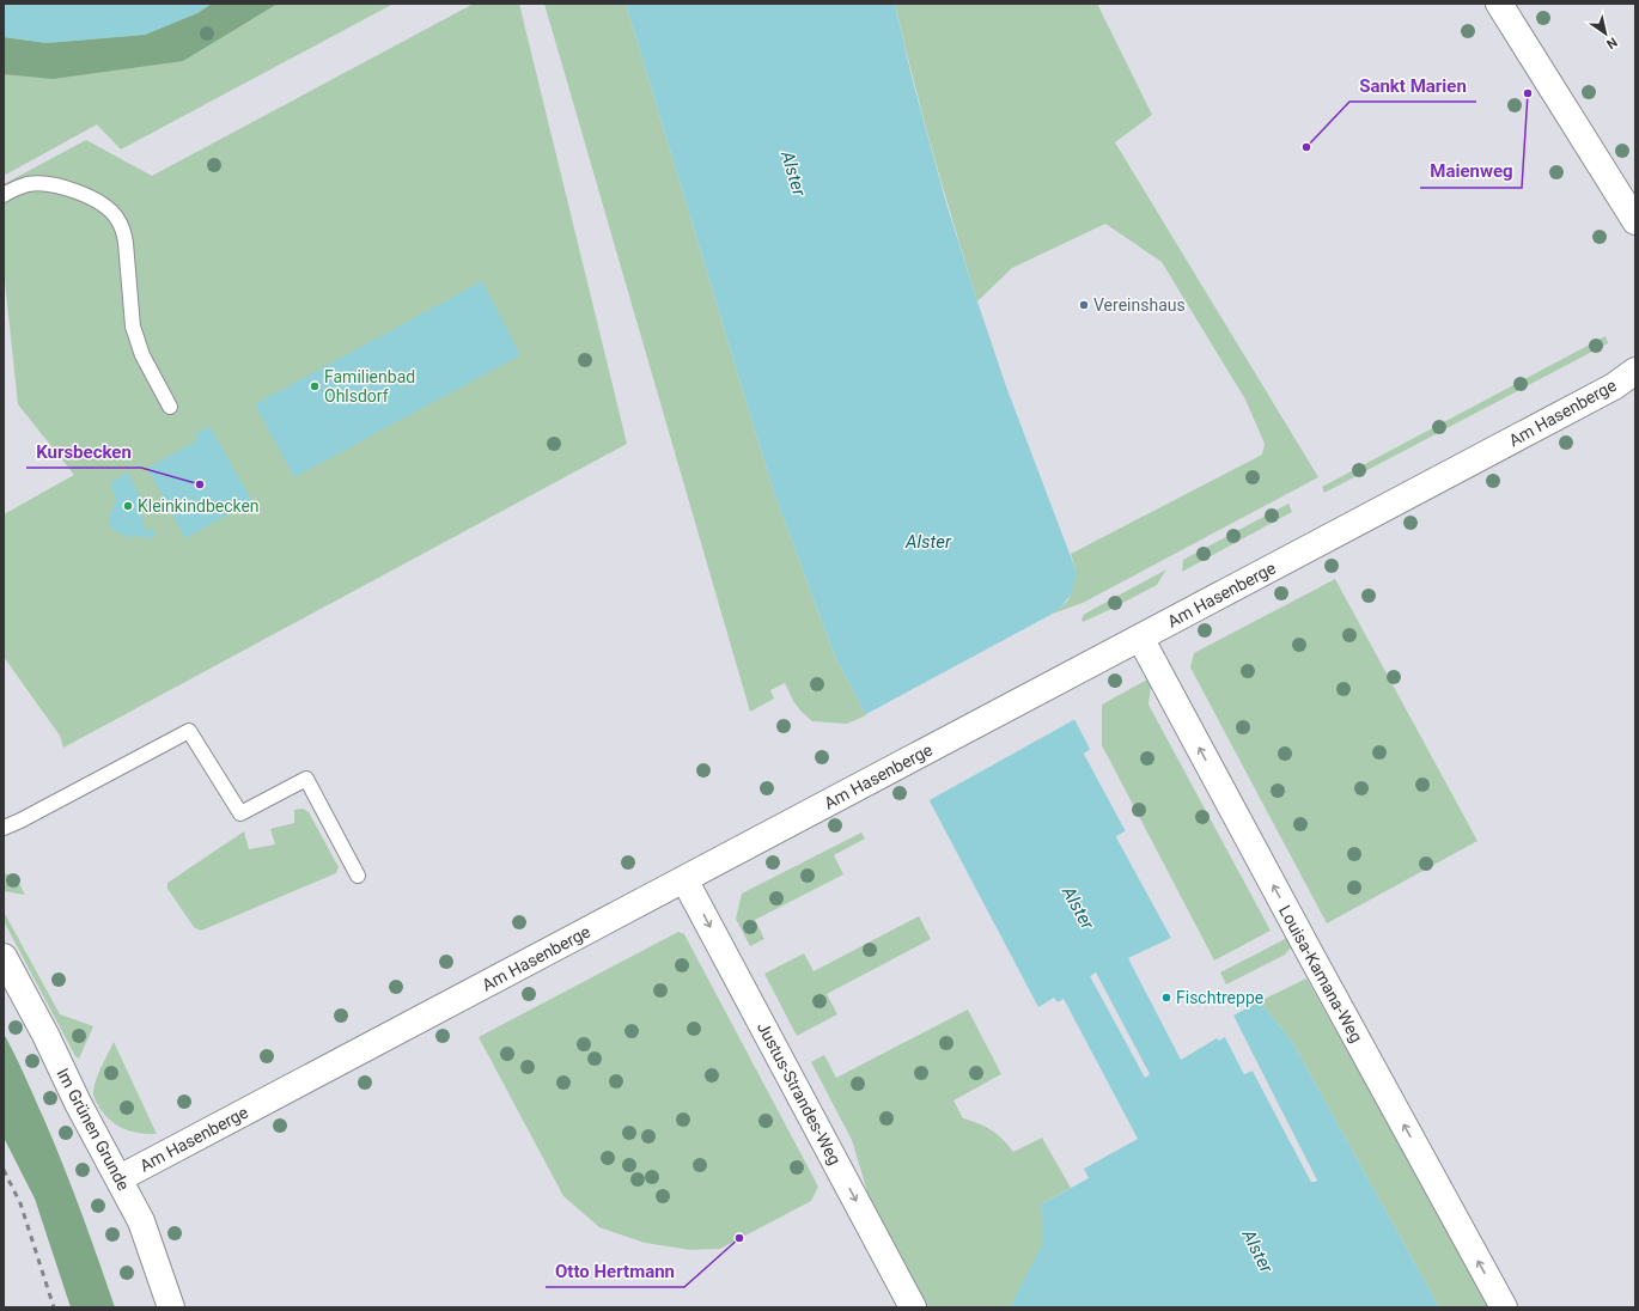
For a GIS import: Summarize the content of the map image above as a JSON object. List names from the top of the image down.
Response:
{
  "streets": {
    "street": [
      "Am Hasenberge",
      "Louisa-Kamana-Weg",
      "Justus-Strandes-Weg",
      "Im Grünen Grunde"
    ]
  },
  "crossings": [
    ["Am Hasenberge", "Louisa-Kamana-Weg"],
    ["Am Hasenberge", "Justus-Strandes-Weg"],
    ["Am Hasenberge", "Im Grünen Grunde"]
  ],
  "one_way": ["Louisa-Kamana-Weg", "Justus-Strandes-Weg"],
  "water": ["Alster"],
  "places": [
    "Maienweg",
    "Sankt Marien",
    "Vereinshaus",
    "Familienbad Ohlsdorf",
    "Kursbecken",
    "Kleinkindbecken",
    "Fischtreppe",
    "Otto Hertmann"
  ],
  "north": "bottom right"
}
